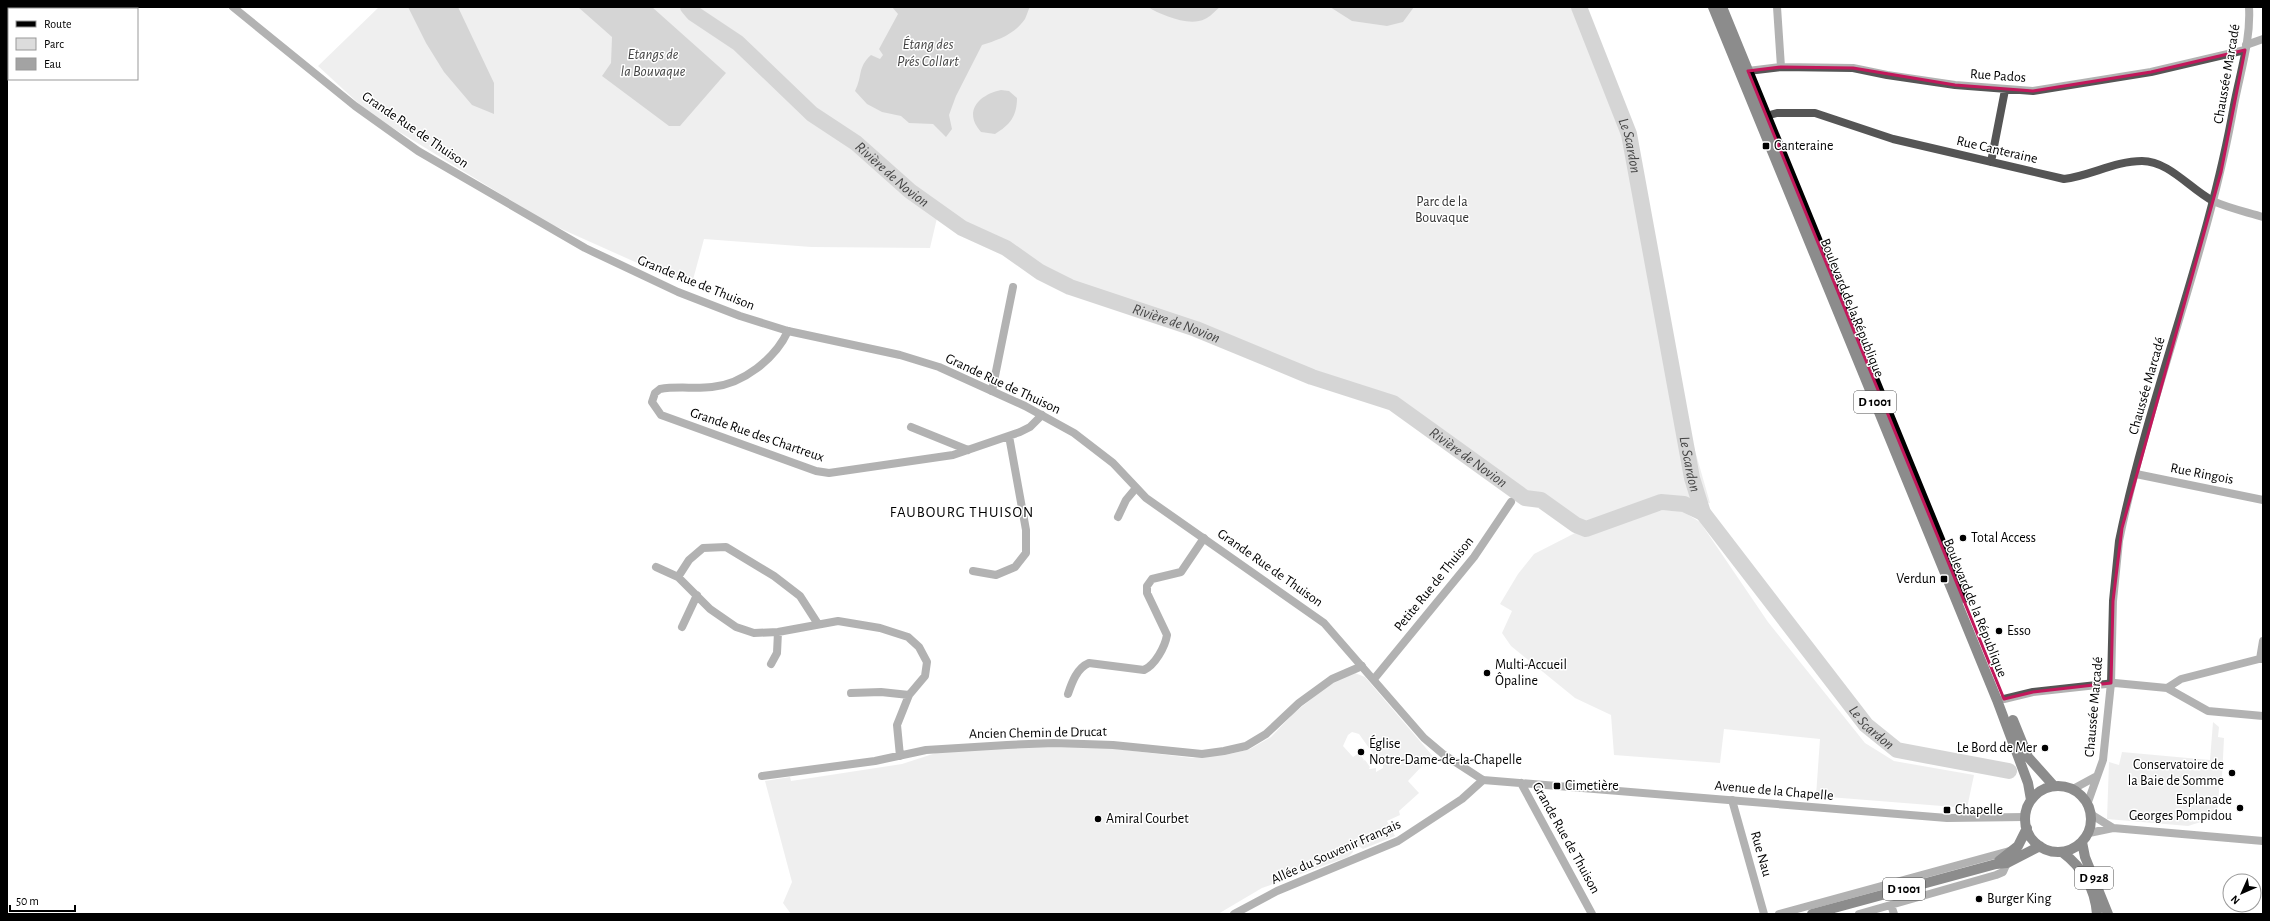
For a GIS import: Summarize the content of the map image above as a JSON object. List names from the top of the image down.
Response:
{
  "streets": {
    "main road": ["Boulevard de la République", "D 1001", "D 928"],
    "street": [
      "Chaussée Marcadé",
      "Rue Pados",
      "Grande Rue de Thuison",
      "Rue Canteraine",
      "Grande Rue des Chartreux",
      "Rue Ringois",
      "Petite Rue de Thuison",
      "Ancien Chemin de Drucat",
      "Avenue de la Chapelle",
      "Allée du Souvenir Français",
      "Rue Nau"
    ]
  },
  "crossings": [
    ["Chaussée Marcadé", "Rue Pados"],
    ["Chaussée Marcadé", "Rue Canteraine"],
    ["Chaussée Marcadé", "Boulevard de la République"],
    ["Chaussée Marcadé", "D 1001"],
    ["Chaussée Marcadé", "Rue Ringois"],
    ["Chaussée Marcadé", "Avenue de la Chapelle"],
    ["Chaussée Marcadé", "D 928"],
    ["Rue Pados", "Boulevard de la République"],
    ["Grande Rue de Thuison", "Grande Rue des Chartreux"],
    ["Grande Rue de Thuison", "Petite Rue de Thuison"],
    ["Grande Rue de Thuison", "Ancien Chemin de Drucat"],
    ["Grande Rue de Thuison", "Avenue de la Chapelle"],
    ["Grande Rue de Thuison", "Allée du Souvenir Français"],
    ["Rue Canteraine", "Boulevard de la République"],
    ["Boulevard de la République", "D 1001"],
    ["Boulevard de la République", "Avenue de la Chapelle"],
    ["Boulevard de la République", "D 928"],
    ["D 1001", "Avenue de la Chapelle"],
    ["D 1001", "D 928"],
    ["Avenue de la Chapelle", "Rue Nau"],
    ["Avenue de la Chapelle", "D 928"]
  ],
  "districts": ["FAUBOURG THUISON"],
  "water": [
    "Étang des Prés Collart",
    "Etangs de la Bouvaque",
    "Le Scardon",
    "Rivière de Novion"
  ],
  "parks": ["Parc de la Bouvaque"],
  "places": {
    "transit": [
      "Canteraine",
      "Verdun",
      "Cimetière",
      "Chapelle"
    ],
    "other": [
      "Total Access",
      "Esso",
      "Multi-Accueil Ôpaline",
      "Le Bord de Mer",
      "Église Notre-Dame-de-la-Chapelle",
      "Conservatoire de la Baie de Somme",
      "Esplanade Georges Pompidou",
      "Amiral Courbet",
      "Burger King"
    ]
  },
  "legend": ["Route", "Parc", "Eau"],
  "scale_bar": "50 m",
  "north": "bottom left"
}
